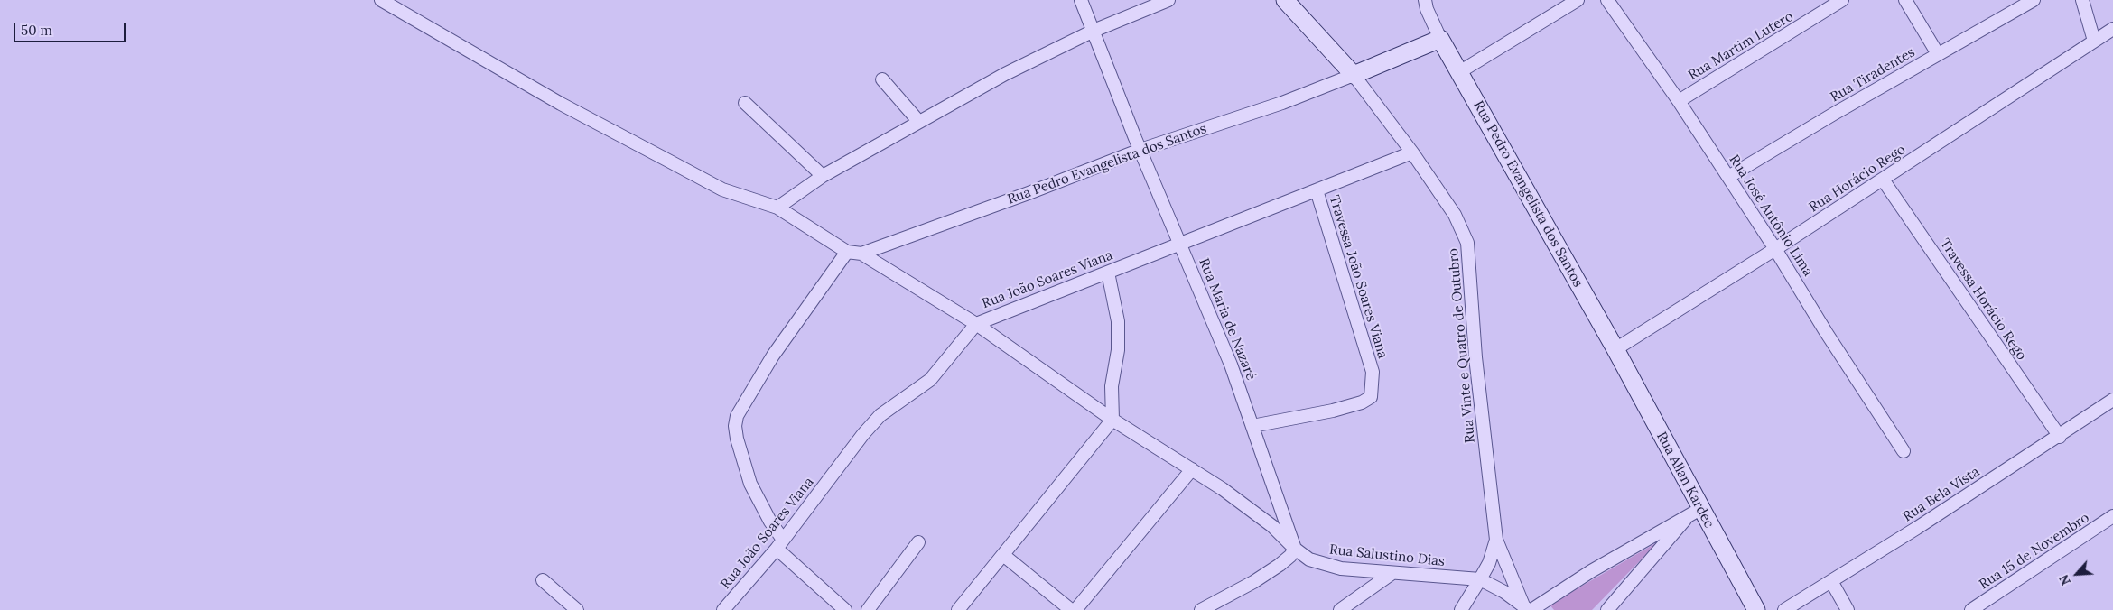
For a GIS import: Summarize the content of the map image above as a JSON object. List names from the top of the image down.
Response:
{
  "streets": {
    "main road": ["Rua Pedro Evangelista dos Santos", "Rua Allan Kardec"],
    "street": [
      "Rua Martim Lutero",
      "Rua Tiradentes",
      "Rua Horácio Rego",
      "Rua José Antônio Lima",
      "Travessa João Soares Viana",
      "Rua João Soares Viana",
      "Travessa Horácio Rego",
      "Rua Maria de Nazaré",
      "Rua Vinte e Quatro de Outubro",
      "Rua Bela Vista",
      "Rua 15 de Novembro",
      "Rua Salustino Dias"
    ]
  },
  "crossings": [
    ["Rua Martim Lutero", "Rua José Antônio Lima"],
    ["Rua Tiradentes", "Rua José Antônio Lima"],
    ["Rua Pedro Evangelista dos Santos", "Rua Horácio Rego"],
    ["Rua Pedro Evangelista dos Santos", "Rua Maria de Nazaré"],
    ["Rua Pedro Evangelista dos Santos", "Rua Vinte e Quatro de Outubro"],
    ["Rua Pedro Evangelista dos Santos", "Rua Allan Kardec"],
    ["Rua Pedro Evangelista dos Santos", "Rua Salustino Dias"],
    ["Rua Horácio Rego", "Rua José Antônio Lima"],
    ["Rua Horácio Rego", "Travessa Horácio Rego"],
    ["Rua Horácio Rego", "Rua Allan Kardec"],
    ["Travessa João Soares Viana", "Rua João Soares Viana"],
    ["Travessa João Soares Viana", "Rua Maria de Nazaré"],
    ["Rua João Soares Viana", "Rua Maria de Nazaré"],
    ["Rua João Soares Viana", "Rua Vinte e Quatro de Outubro"],
    ["Rua João Soares Viana", "Rua Salustino Dias"],
    ["Travessa Horácio Rego", "Rua Bela Vista"],
    ["Rua Maria de Nazaré", "Rua Salustino Dias"],
    ["Rua Vinte e Quatro de Outubro", "Rua Salustino Dias"]
  ],
  "scale_bar": "50 m",
  "north": "bottom left"
}
